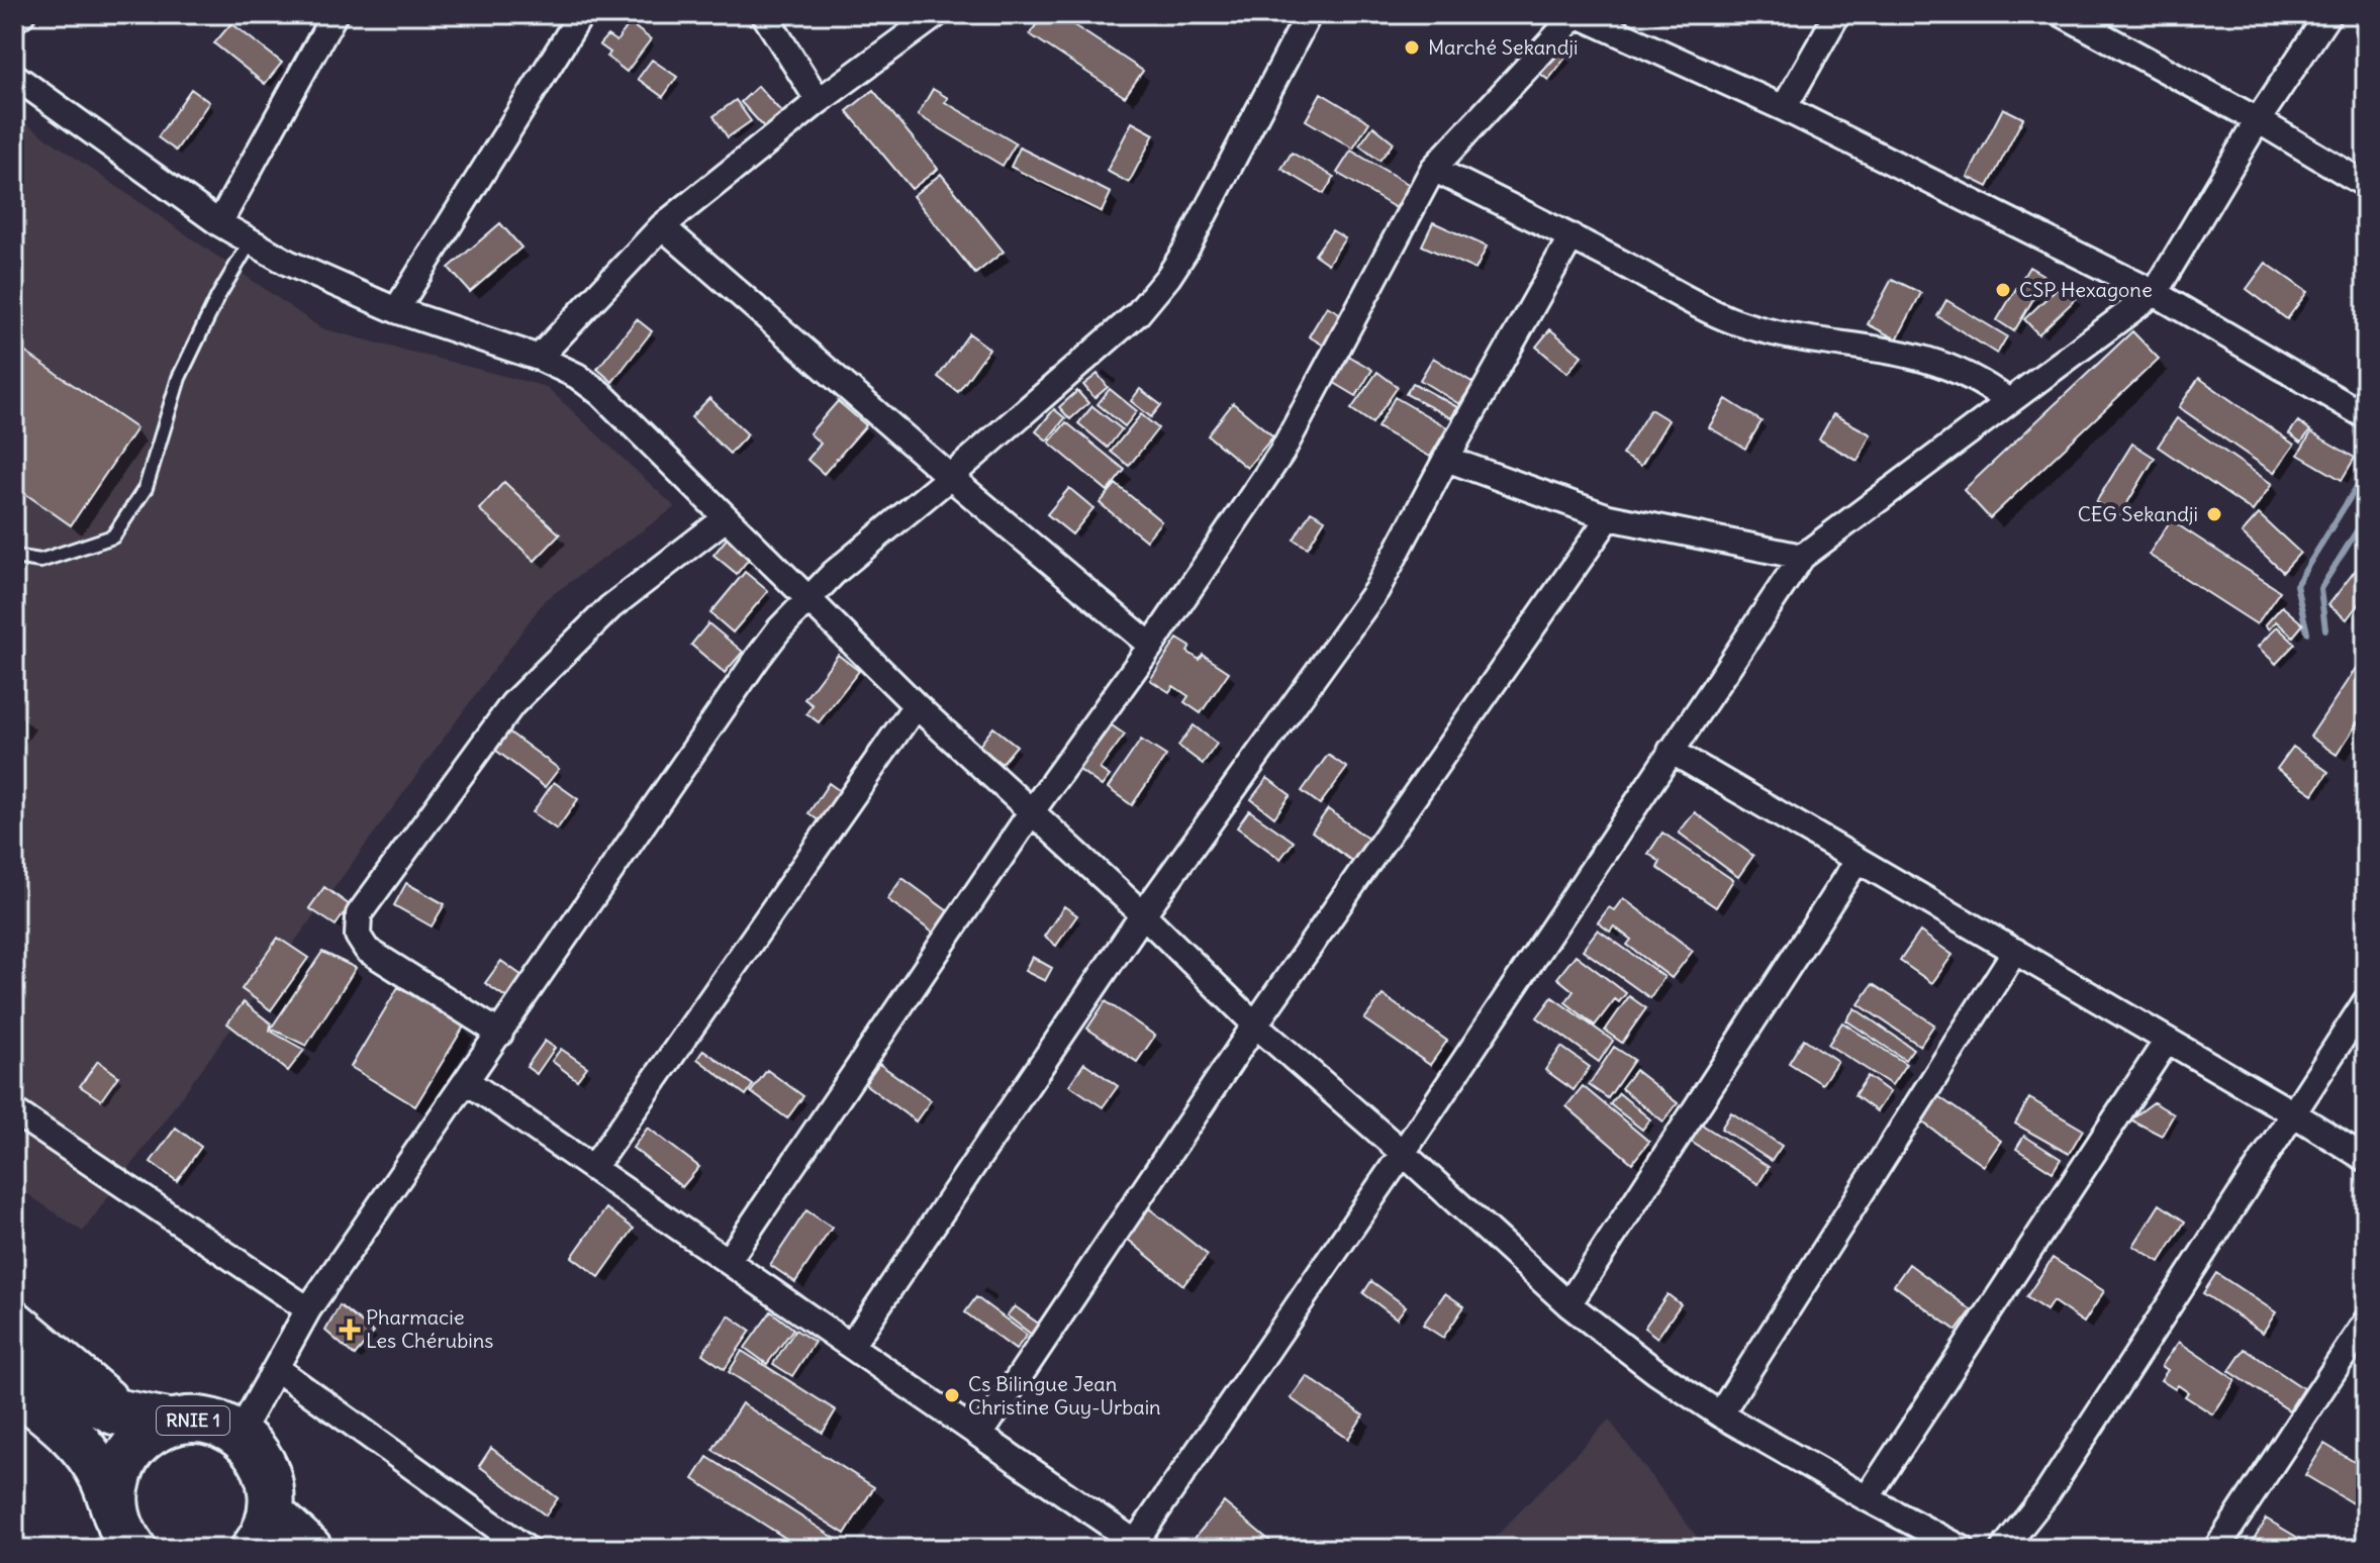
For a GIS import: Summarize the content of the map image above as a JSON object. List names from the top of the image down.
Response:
{
  "streets": {
    "highway": ["RNIE 1"]
  },
  "places": {
    "other": [
      "Marché Sekandji",
      "CSP Hexagone",
      "CEG Sekandji",
      "Cs Bilingue Jean Christine Guy-Urbain"
    ],
    "health": ["Pharmacie Les Chérubins"]
  }
}
